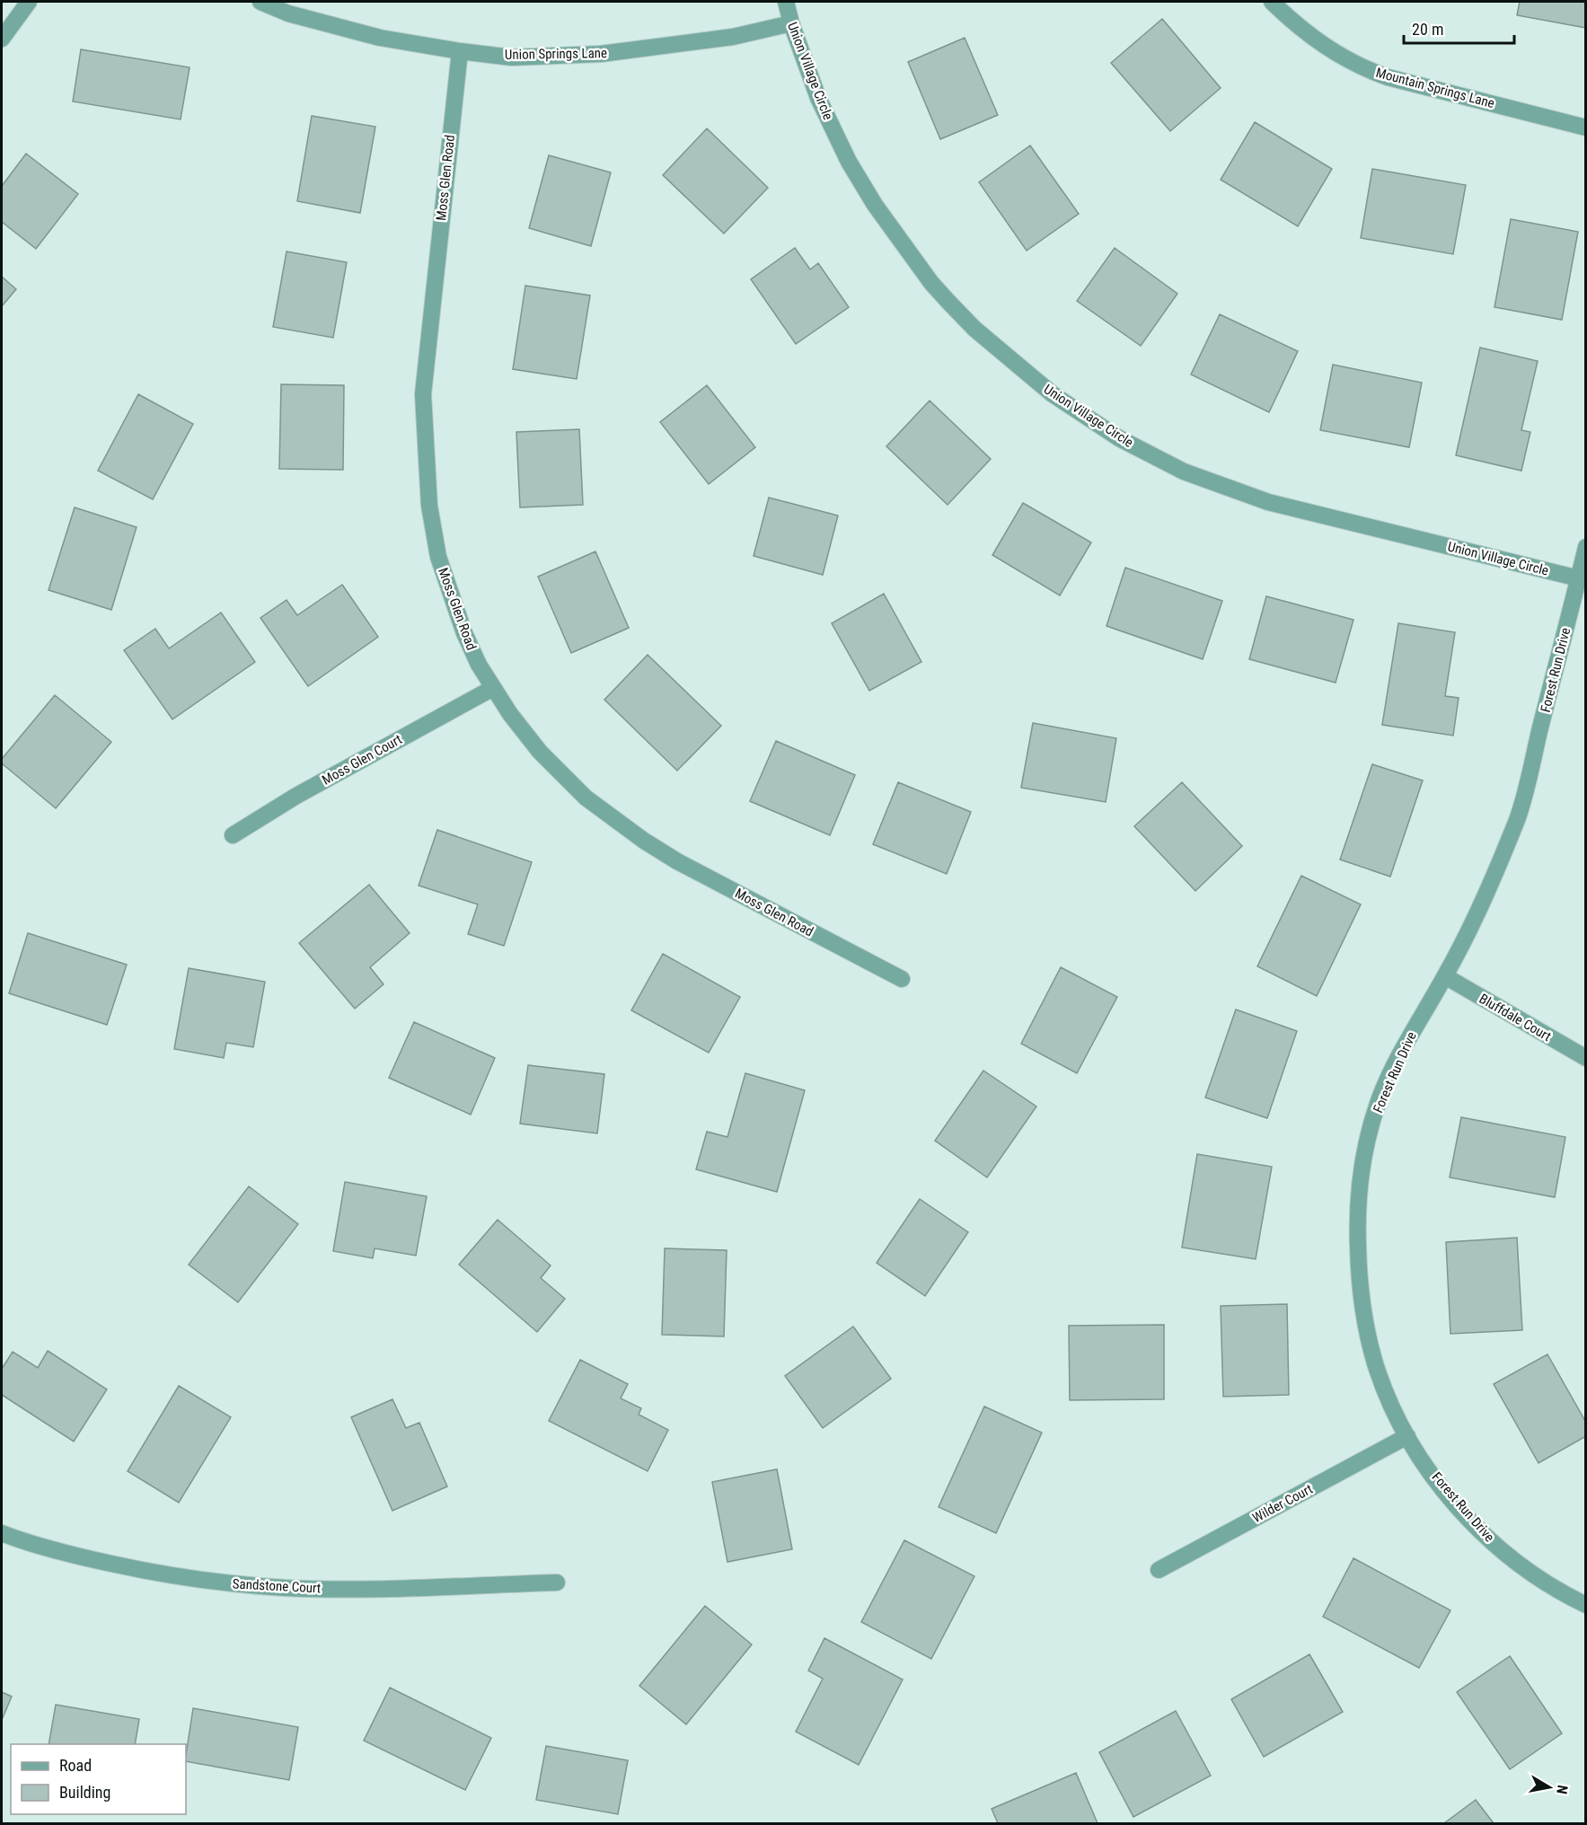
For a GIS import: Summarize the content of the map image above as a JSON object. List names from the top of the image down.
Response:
{
  "streets": {
    "street": [
      "Union Springs Lane",
      "Union Village Circle",
      "Mountain Springs Lane",
      "Moss Glen Road",
      "Forest Run Drive",
      "Moss Glen Court",
      "Bluffdale Court",
      "Wilder Court",
      "Sandstone Court"
    ]
  },
  "crossings": [
    ["Union Springs Lane", "Union Village Circle"],
    ["Union Springs Lane", "Moss Glen Road"],
    ["Union Village Circle", "Forest Run Drive"],
    ["Moss Glen Road", "Moss Glen Court"],
    ["Forest Run Drive", "Bluffdale Court"],
    ["Forest Run Drive", "Wilder Court"]
  ],
  "legend": ["Road", "Building"],
  "scale_bar": "20 m",
  "north": "right"
}
